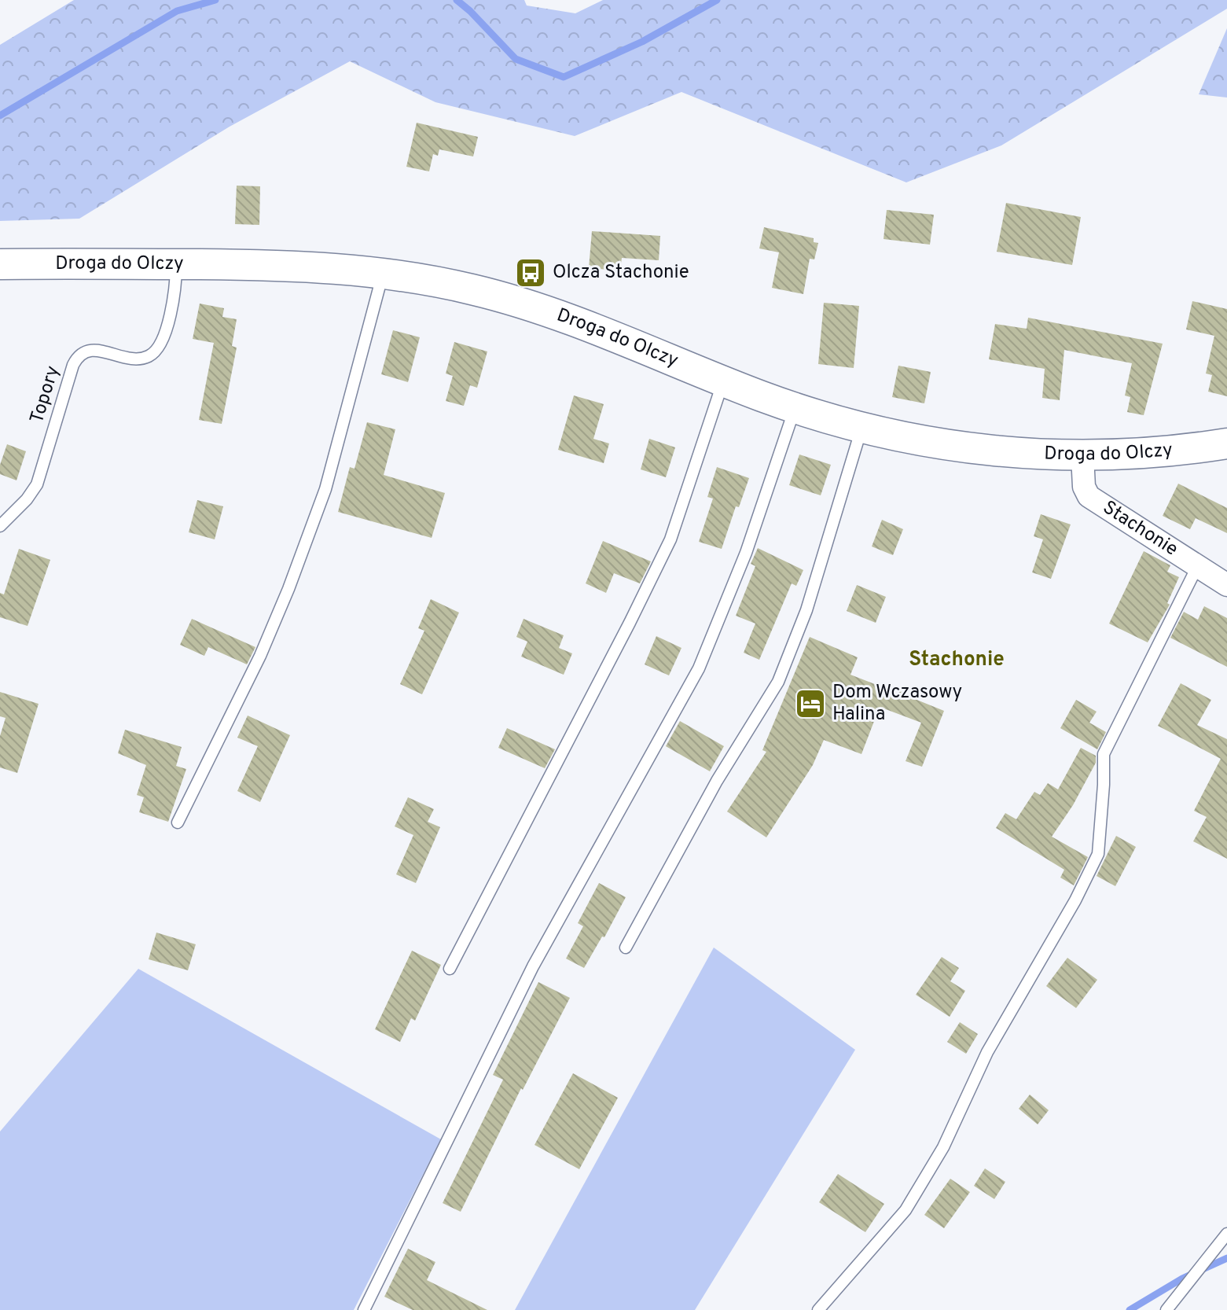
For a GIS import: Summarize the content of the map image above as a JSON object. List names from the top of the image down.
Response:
{
  "streets": {
    "street": ["Droga do Olczy", "Stachonie"],
    "lane": ["Topory"]
  },
  "crossings": [
    ["Droga do Olczy", "Topory"],
    ["Droga do Olczy", "Stachonie"]
  ],
  "districts": ["Stachonie"],
  "places": {
    "bus stop": ["Olcza Stachonie"],
    "hotel": ["Dom Wczasowy Halina"]
  }
}
